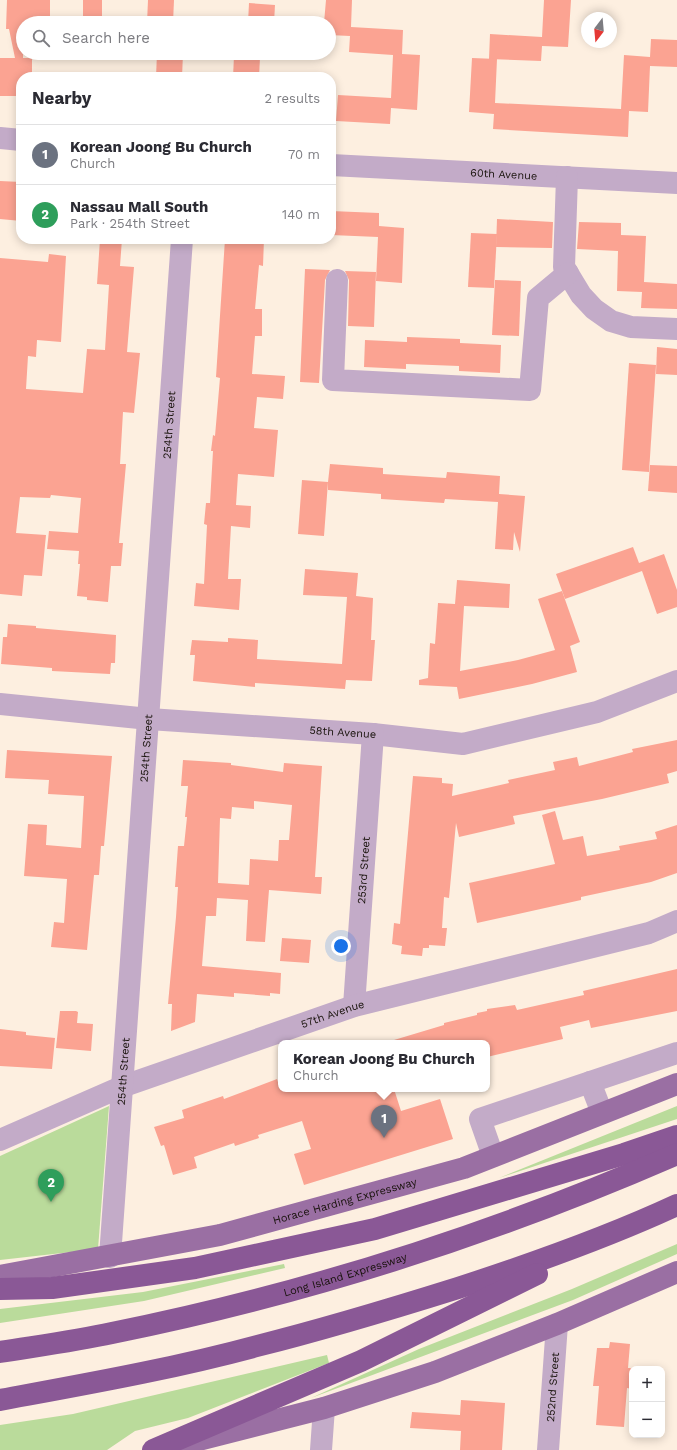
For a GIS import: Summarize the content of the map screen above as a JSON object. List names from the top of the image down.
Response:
{
  "streets": {
    "highway": ["Long Island Expressway"],
    "main road": ["Horace Harding Expressway"],
    "street": [
      "60th Avenue",
      "254th Street",
      "58th Avenue",
      "253rd Street",
      "57th Avenue",
      "252nd Street"
    ]
  },
  "crossings": [
    ["254th Street", "58th Avenue"],
    ["254th Street", "57th Avenue"],
    ["254th Street", "Horace Harding Expressway"],
    ["58th Avenue", "253rd Street"],
    ["253rd Street", "57th Avenue"]
  ],
  "north": "bottom",
  "page": {
    "search": "Search here",
    "heading": ["Nearby", "2 results"],
    "list": [
      {
        "mark": "1",
        "name": "Korean Joong Bu Church",
        "note": "Church",
        "value": "70 m"
      },
      {
        "mark": "2",
        "name": "Nassau Mall South",
        "note": "Park · 254th Street",
        "value": "140 m"
      }
    ],
    "popup": ["Korean Joong Bu Church", "Church"],
    "pins": ["1", "2"],
    "map_buttons": ["+", "−"]
  }
}
